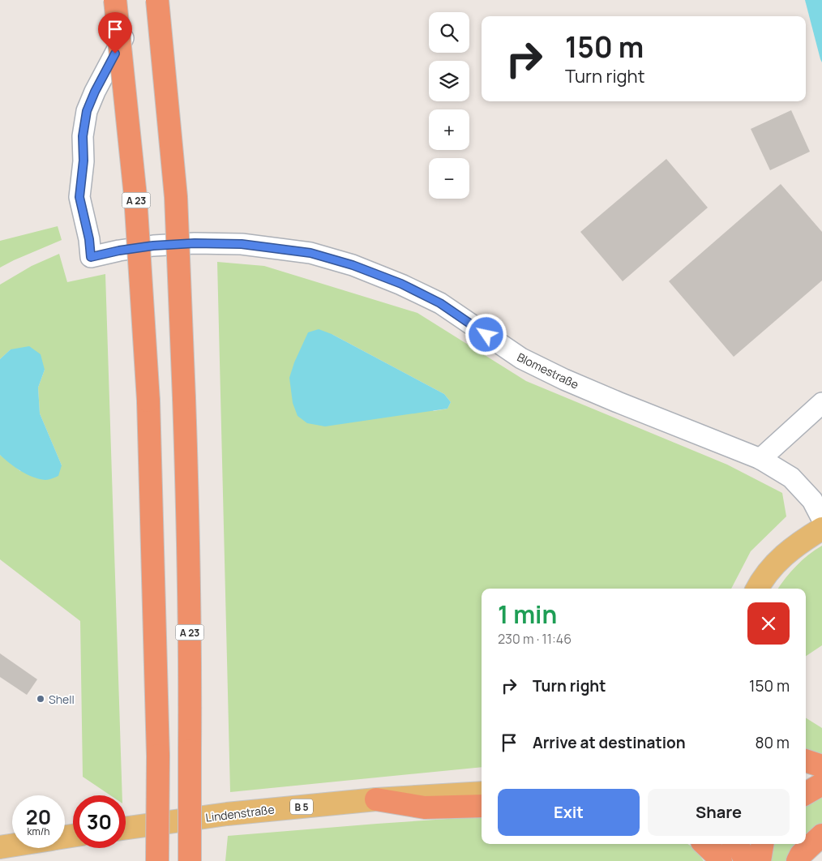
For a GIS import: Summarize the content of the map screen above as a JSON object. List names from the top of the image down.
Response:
{
  "streets": {
    "highway": ["A 23"],
    "main road": ["B 5", "Lindenstraße"],
    "street": ["Blomestraße"]
  },
  "places": ["Shell"],
  "page": {
    "map_buttons": ["+", "−"],
    "turn": ["150 m", "Turn right"],
    "heading": ["1 min", "230 m · 11:46"],
    "list": [
      {
        "name": "Turn right",
        "value": "150 m"
      },
      {
        "name": "Arrive at destination",
        "value": "80 m"
      }
    ],
    "buttons": ["Exit", "Share"],
    "speed": "20 km/h",
    "limit": "30"
  }
}
